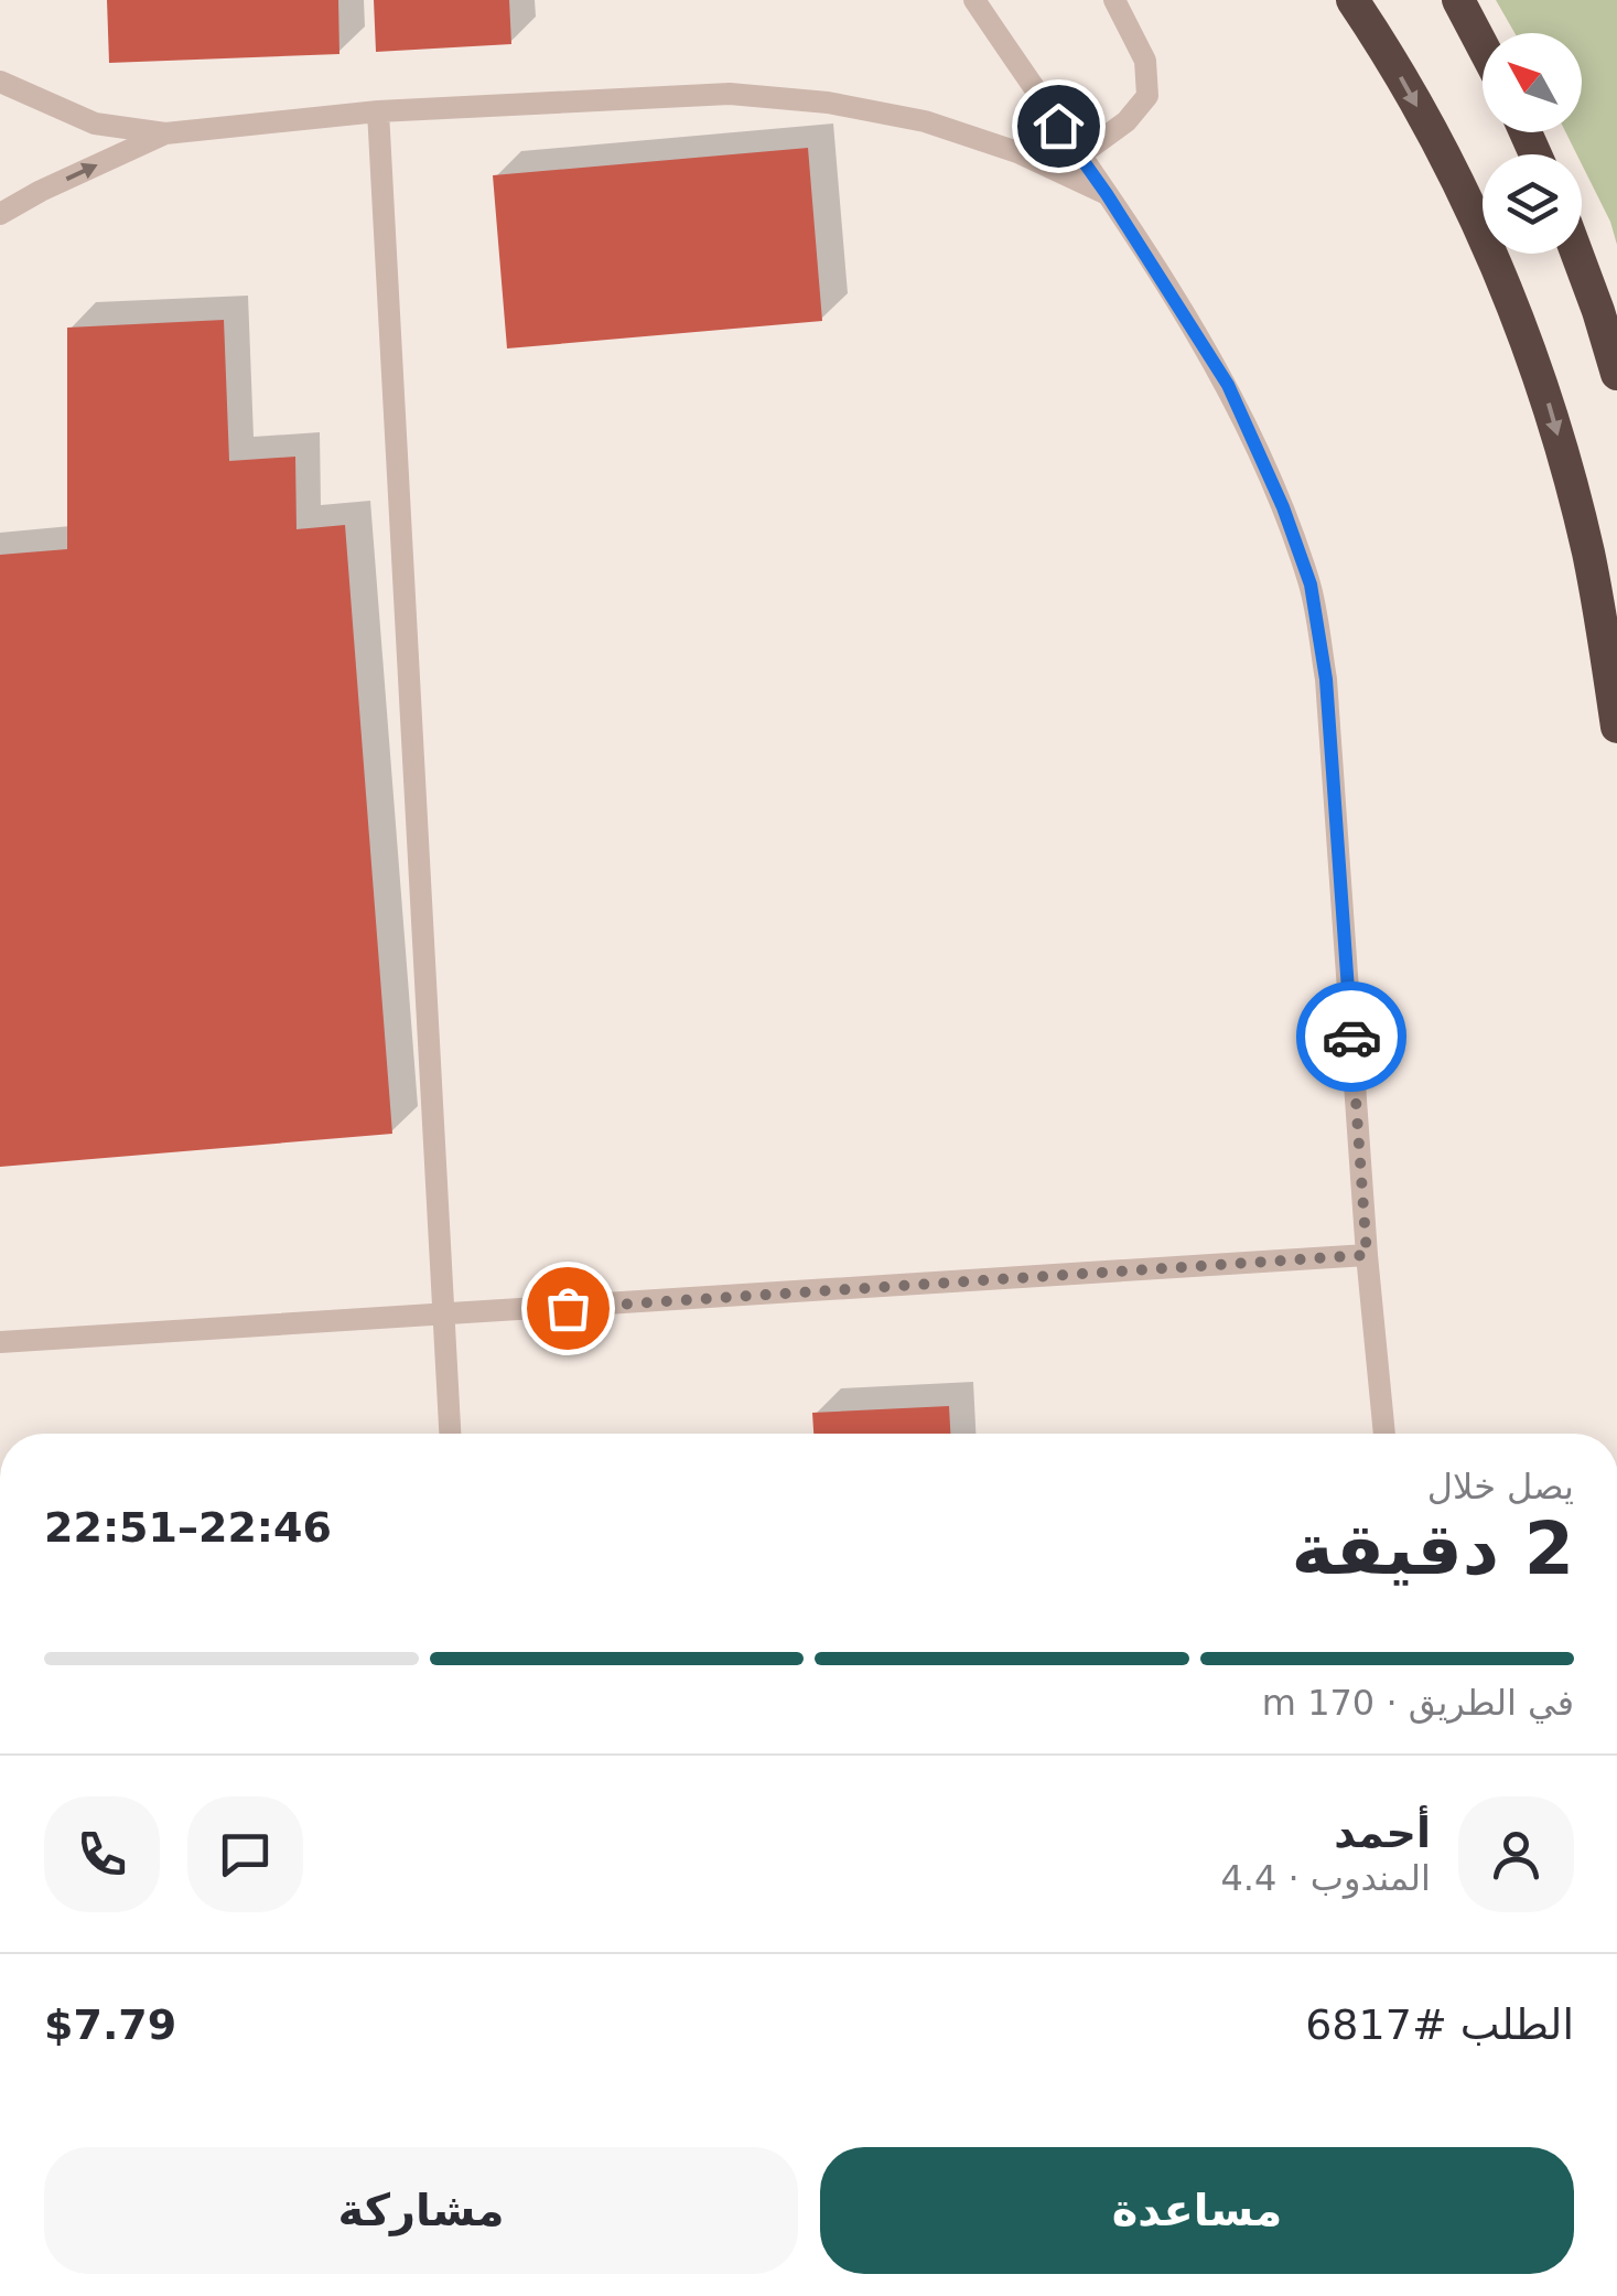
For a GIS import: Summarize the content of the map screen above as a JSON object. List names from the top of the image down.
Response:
{
  "north": "top left",
  "page": {
    "heading": ["2 دقيقة", "يصل خلال", "22:46–22:51"],
    "panel": [
      "أحمد",
      "المندوب · 4.4",
      "الطلب #6817",
      "$7.79"
    ],
    "bar": "في الطريق · 170 m",
    "buttons": ["مساعدة", "مشاركة"]
  }
}
